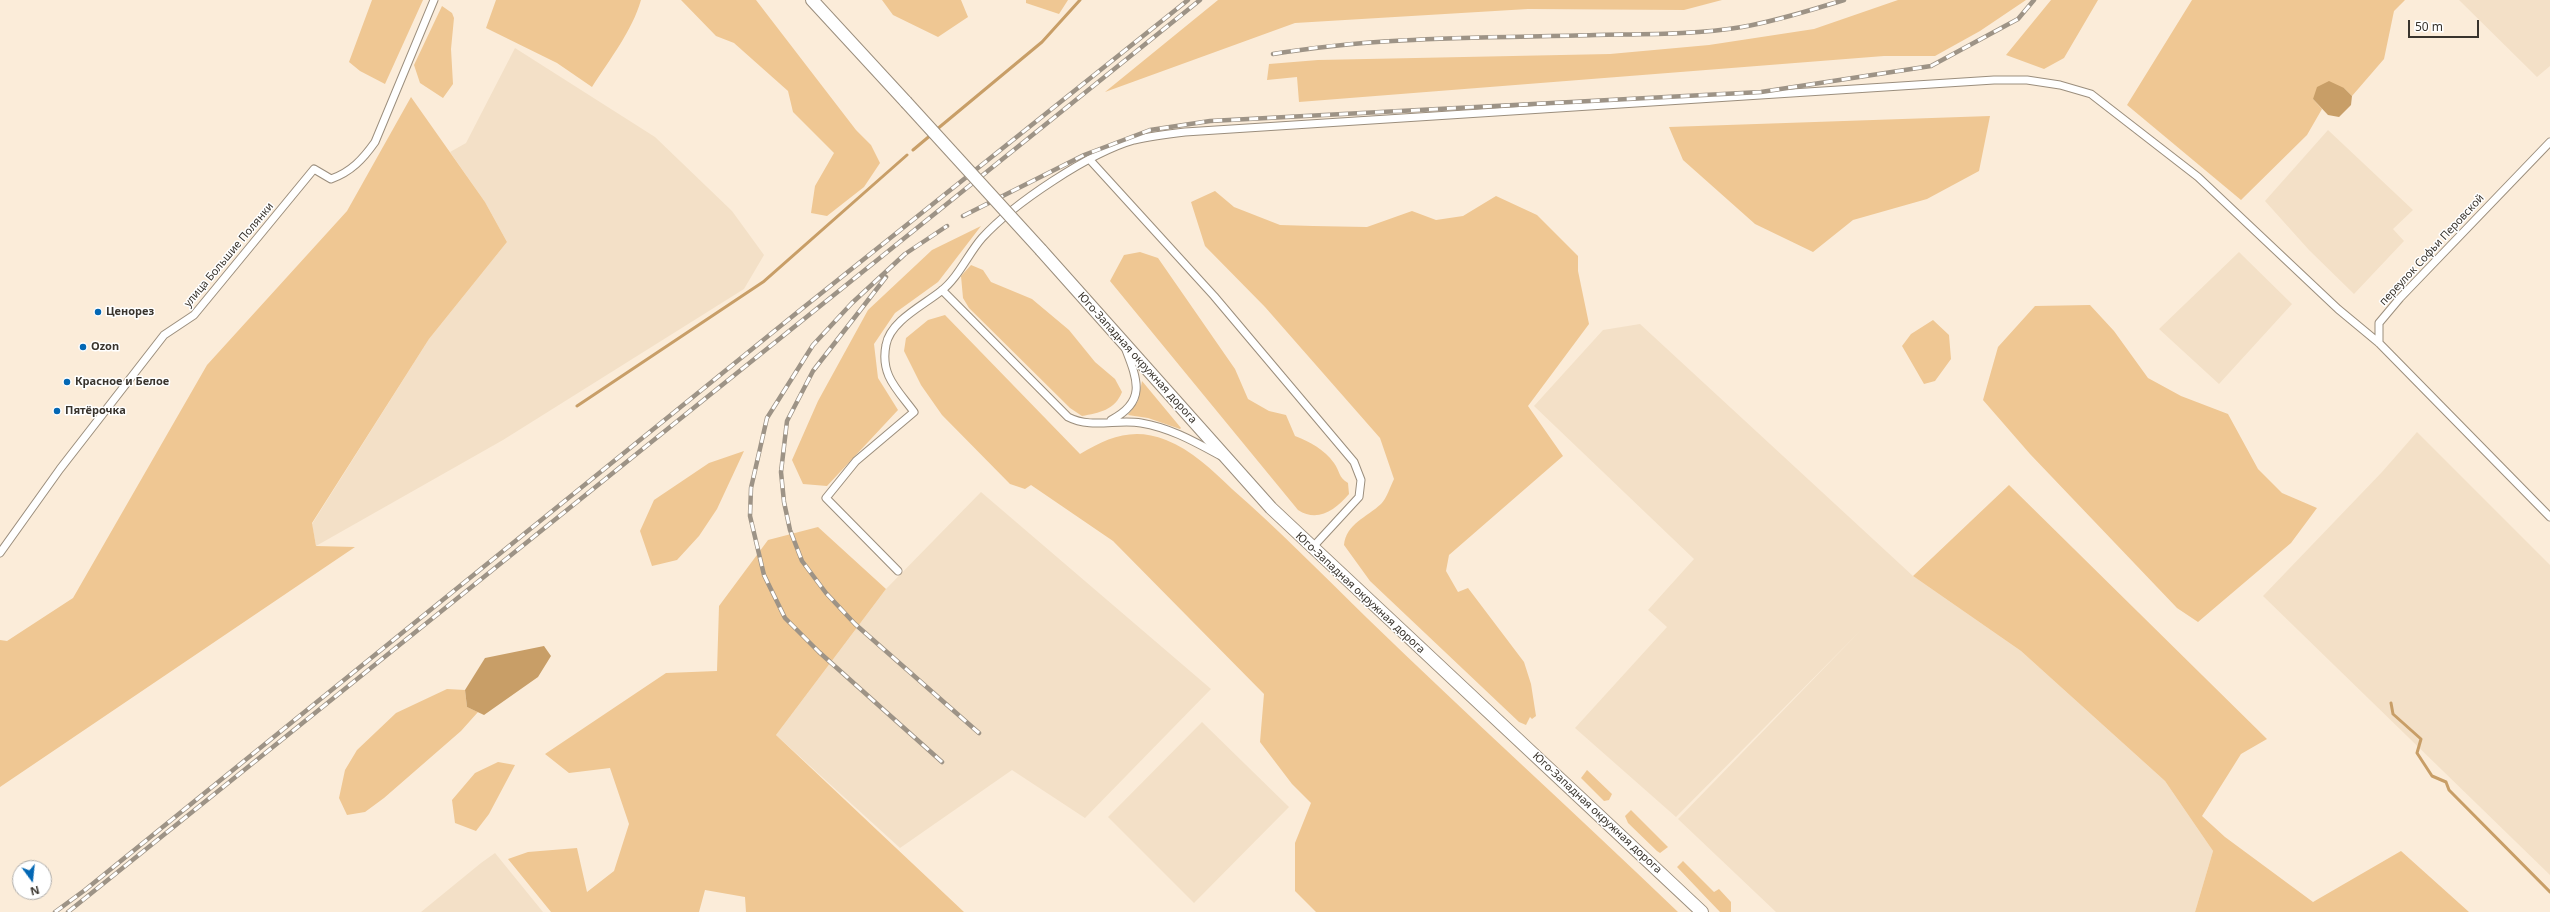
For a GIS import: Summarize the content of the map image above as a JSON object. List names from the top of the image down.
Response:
{
  "streets": {
    "highway": ["Юго-Западная окружная дорога"],
    "street": ["переулок Софьи Перовской", "улица Большие Полянки"]
  },
  "places": [
    "Ценорез",
    "Ozon",
    "Красное и Белое",
    "Пятёрочка"
  ],
  "scale_bar": "50 m",
  "north": "bottom"
}
